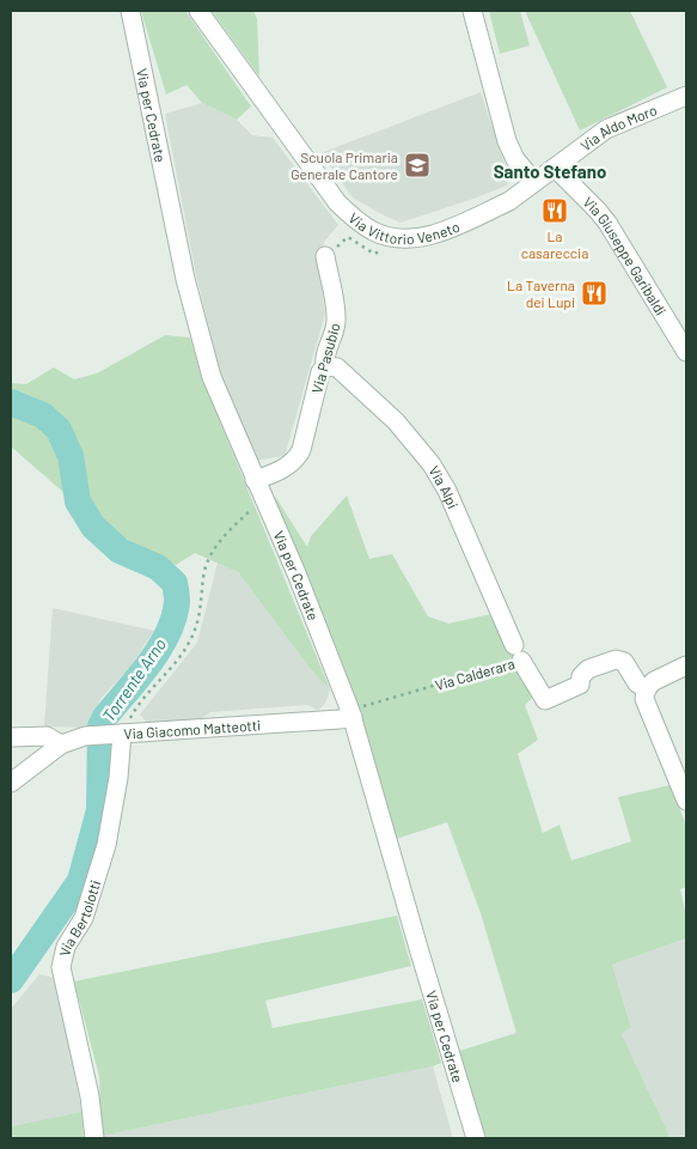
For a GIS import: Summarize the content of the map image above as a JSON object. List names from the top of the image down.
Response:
{
  "streets": {
    "street": [
      "Via per Cedrate",
      "Via Aldo Moro",
      "Via Vittorio Veneto",
      "Via Giuseppe Garibaldi",
      "Via Pasubio",
      "Via Alpi",
      "Via Calderara",
      "Via Giacomo Matteotti",
      "Via Bertolotti"
    ]
  },
  "crossings": [
    ["Via per Cedrate", "Via Pasubio"],
    ["Via per Cedrate", "Via Calderara"],
    ["Via per Cedrate", "Via Giacomo Matteotti"],
    ["Via Aldo Moro", "Via Vittorio Veneto"],
    ["Via Aldo Moro", "Via Giuseppe Garibaldi"],
    ["Via Vittorio Veneto", "Via Giuseppe Garibaldi"],
    ["Via Pasubio", "Via Alpi"],
    ["Via Alpi", "Via Calderara"],
    ["Via Calderara", "Via Giacomo Matteotti"],
    ["Via Giacomo Matteotti", "Via Bertolotti"]
  ],
  "districts": ["Santo Stefano"],
  "water": ["Torrente Arno"],
  "places": {
    "school or university": ["Scuola Primaria Generale Cantore"],
    "restaurant": ["La casareccia", "La Taverna dei Lupi"]
  }
}
